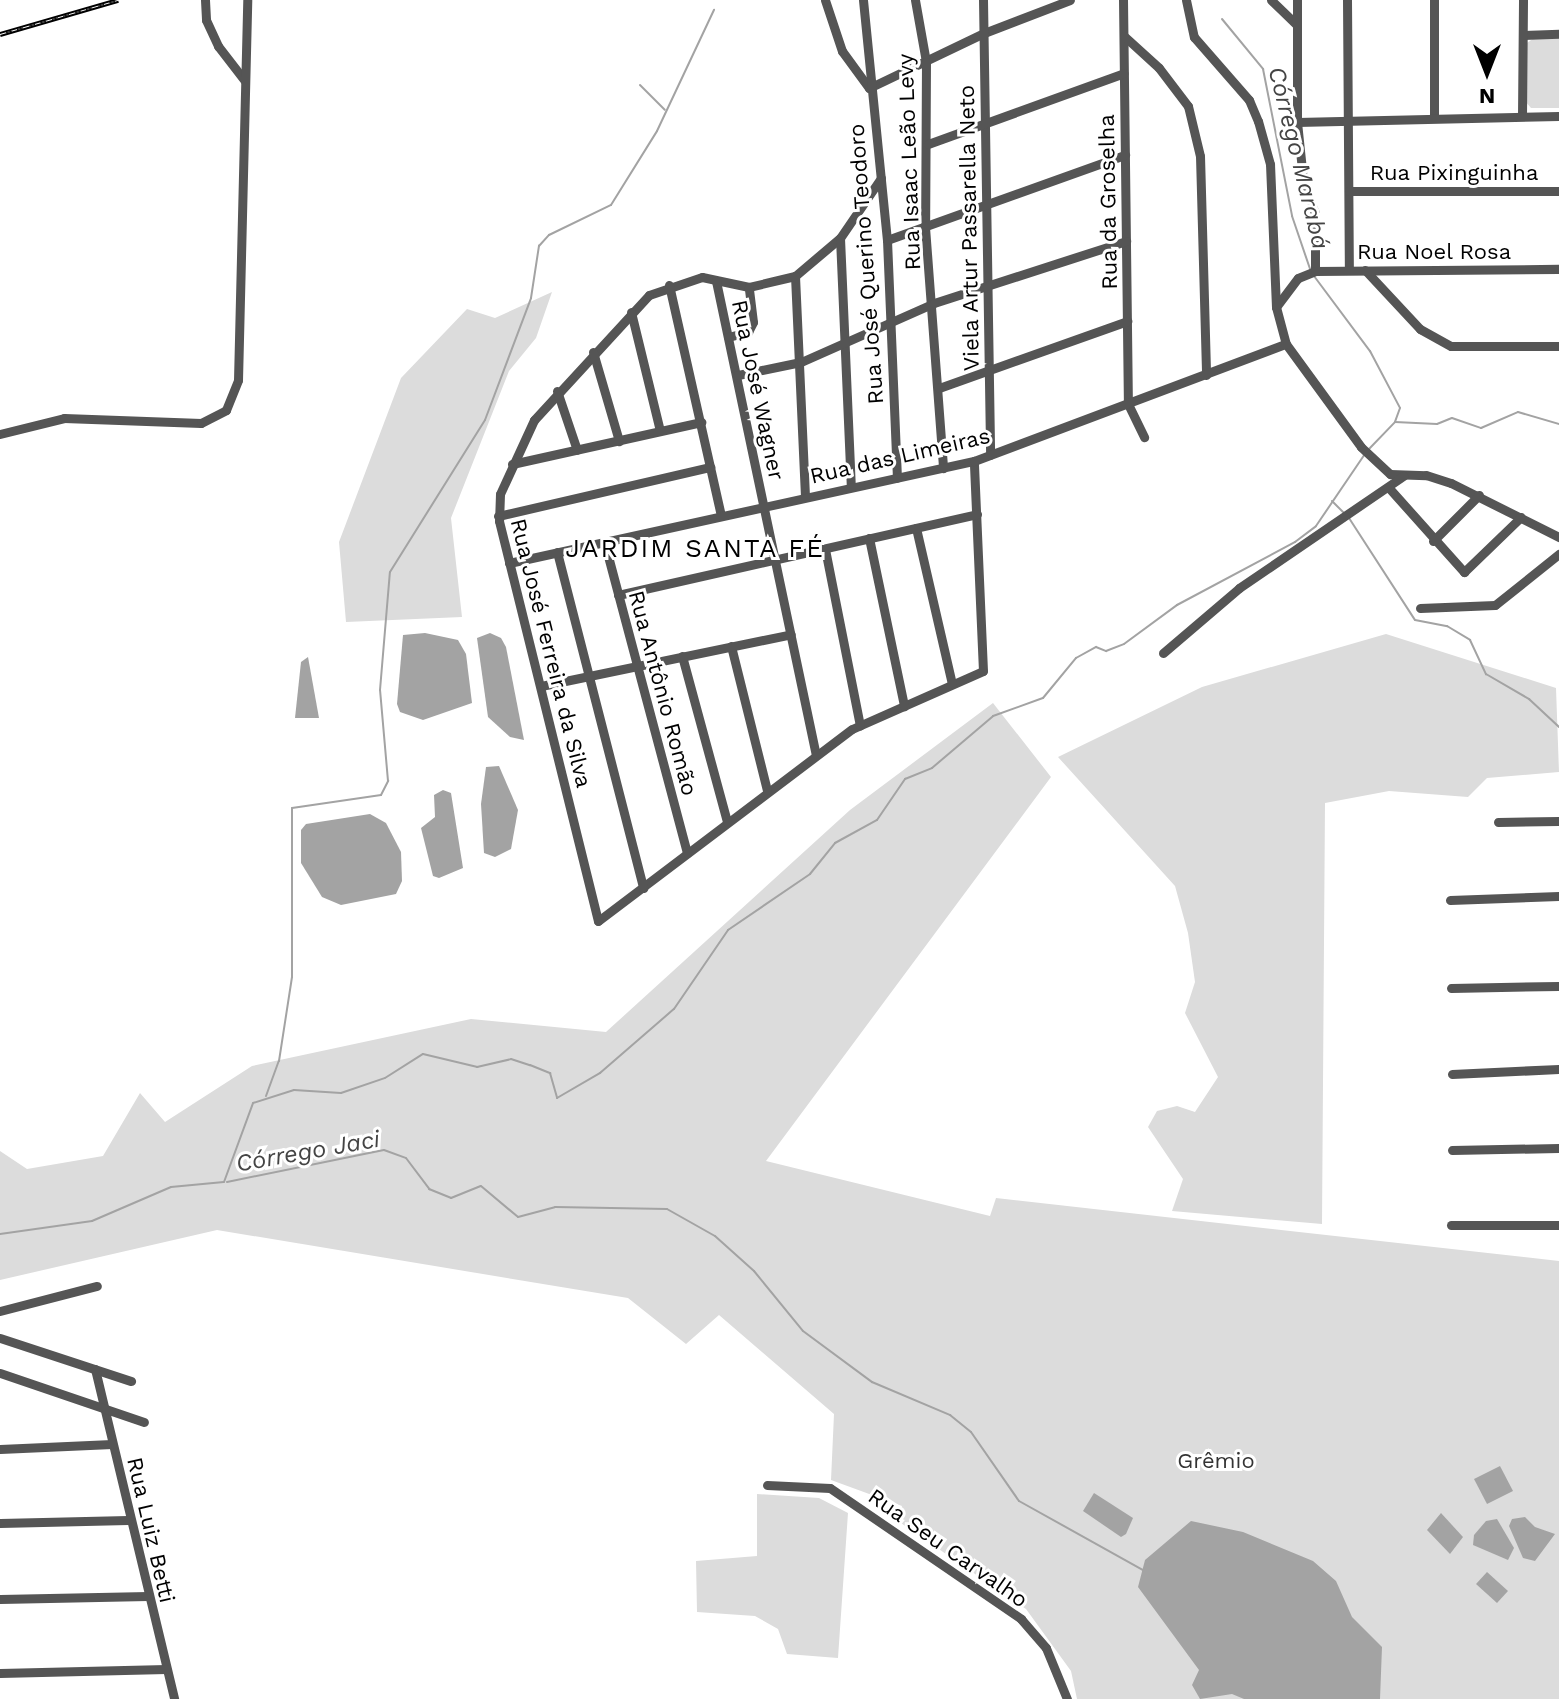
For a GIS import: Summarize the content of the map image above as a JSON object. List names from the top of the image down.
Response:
{
  "streets": {
    "street": [
      "Rua Isaac Leão Levy",
      "Rua Pixinguinha",
      "Rua da Groselha",
      "Viela Artur Passarella Neto",
      "Rua Noel Rosa",
      "Rua José Querino Teodoro",
      "Rua José Wagner",
      "Rua das Limeiras",
      "Rua José Ferreira da Silva",
      "Rua Antônio Romão",
      "Rua Luiz Betti",
      "Rua Seu Carvalho"
    ]
  },
  "crossings": [
    ["Rua Isaac Leão Levy", "Rua das Limeiras"],
    ["Rua da Groselha", "Rua das Limeiras"],
    ["Viela Artur Passarella Neto", "Rua das Limeiras"],
    ["Rua José Querino Teodoro", "Rua das Limeiras"],
    ["Rua José Querino Teodoro", "Rua José Ferreira da Silva"],
    ["Rua José Wagner", "Rua das Limeiras"],
    ["Rua José Wagner", "Rua José Ferreira da Silva"],
    ["Rua das Limeiras", "Rua José Ferreira da Silva"],
    ["Rua das Limeiras", "Rua Antônio Romão"]
  ],
  "districts": ["JARDIM SANTA FÉ"],
  "water": ["Córrego Marabá", "Córrego Jaci"],
  "parks": ["Grêmio"],
  "north": "bottom"
}
